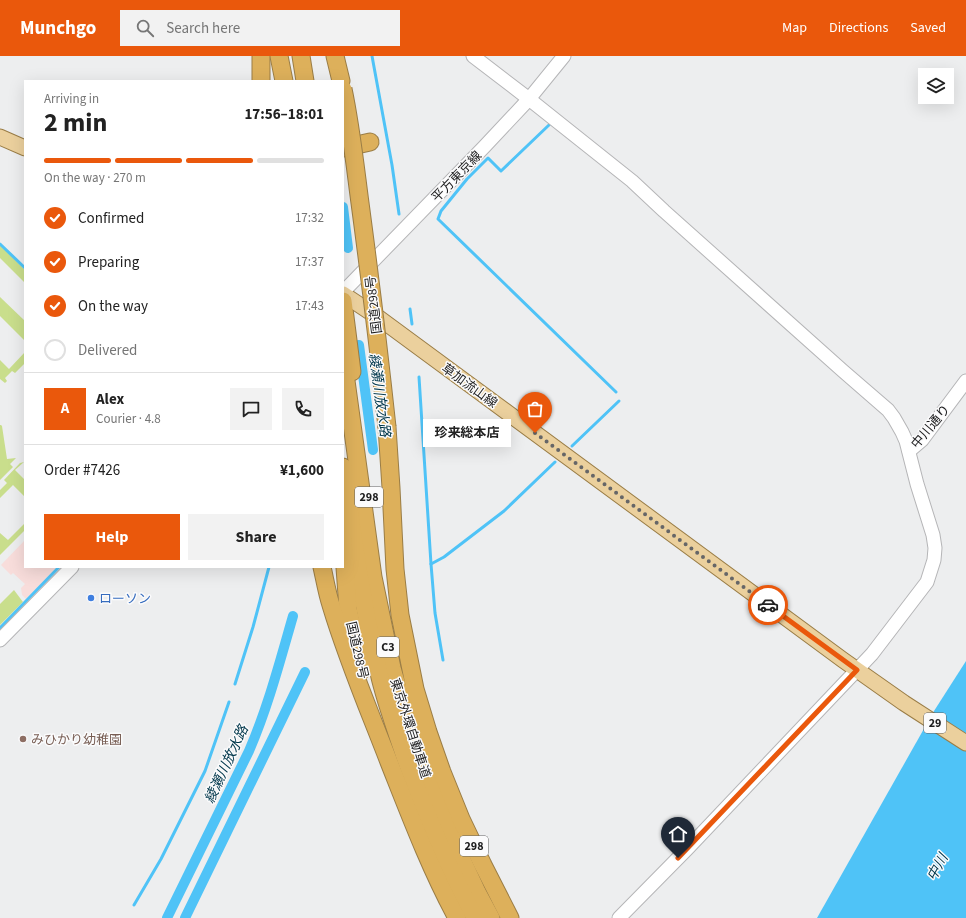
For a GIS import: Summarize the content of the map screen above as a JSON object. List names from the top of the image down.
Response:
{
  "streets": {
    "highway": [
      "国道298号",
      "298",
      "C3",
      "東京外環自動車道"
    ],
    "main road": ["草加流山線", "29"],
    "street": ["平方東京線", "中川通り"]
  },
  "water": ["綾瀬川放水路", "中川"],
  "places": ["珍来総本店", "ローソン", "みひかり幼稚園"],
  "page": {
    "header": "Munchgo",
    "search": "Search here",
    "nav": ["Map", "Directions", "Saved"],
    "heading": ["2 min", "Arriving in", "17:56–18:01"],
    "panel": [
      "Alex",
      "Courier · 4.8",
      "Order #7426",
      "¥1,600"
    ],
    "bar": "On the way · 270 m",
    "list": [
      ["Confirmed", "17:32"],
      ["Preparing", "17:37"],
      ["On the way", "17:43"],
      "Delivered"
    ],
    "round": "A",
    "bubble": "珍来総本店",
    "buttons": ["Help", "Share"]
  }
}
